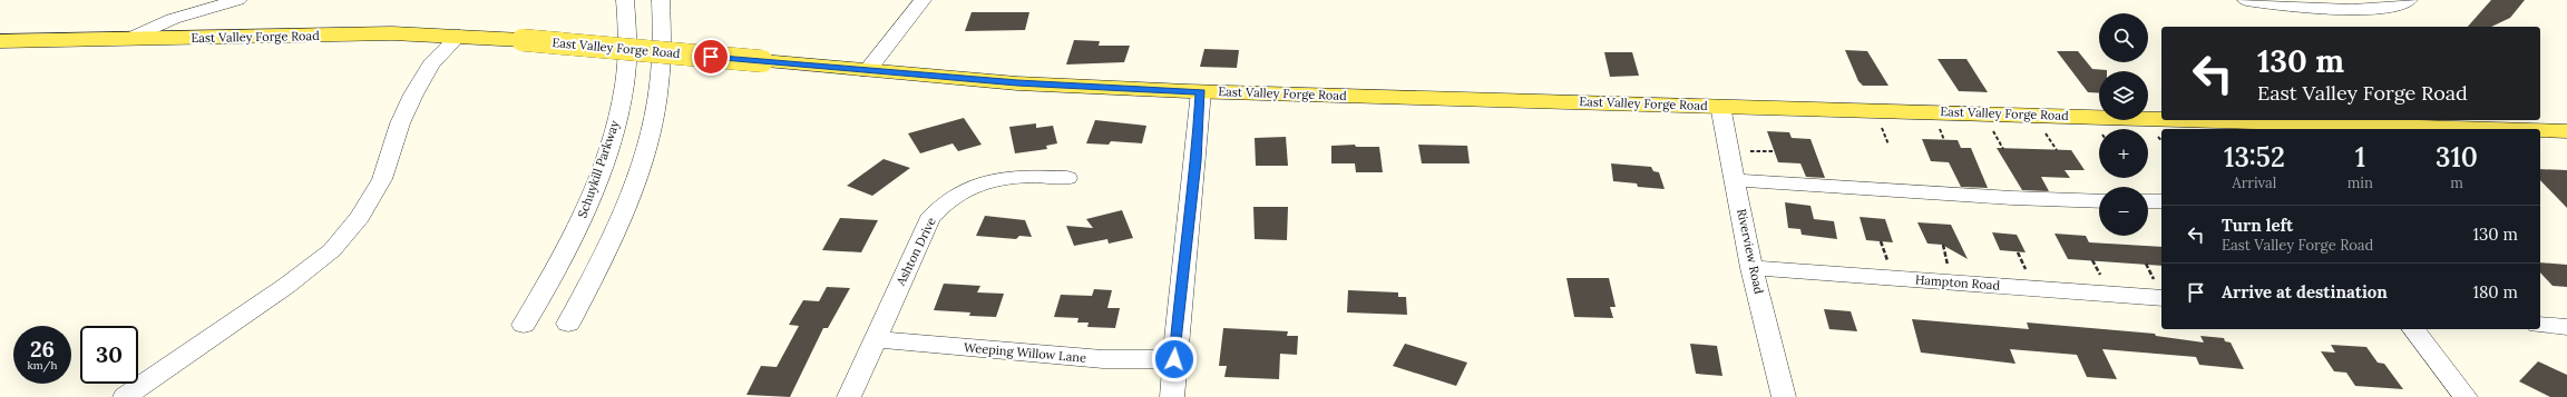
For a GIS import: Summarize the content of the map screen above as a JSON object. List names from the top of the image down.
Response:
{
  "streets": {
    "main road": ["East Valley Forge Road"],
    "street": [
      "Schuykill Parkway",
      "Ashton Drive",
      "Riverview Road",
      "Hampton Road",
      "Weeping Willow Lane"
    ]
  },
  "crossings": [
    ["East Valley Forge Road", "Riverview Road"],
    ["Ashton Drive", "Weeping Willow Lane"],
    ["Riverview Road", "Hampton Road"]
  ],
  "page": {
    "map_buttons": ["+", "−"],
    "turn": ["130 m", "East Valley Forge Road"],
    "eta": [
      "13:52",
      "Arrival",
      "1",
      "min",
      "310",
      "m"
    ],
    "list": [
      {
        "name": "Turn left",
        "note": "East Valley Forge Road",
        "value": "130 m"
      },
      {
        "name": "Arrive at destination",
        "value": "180 m"
      }
    ],
    "speed": "26 km/h",
    "limit": "30"
  }
}
